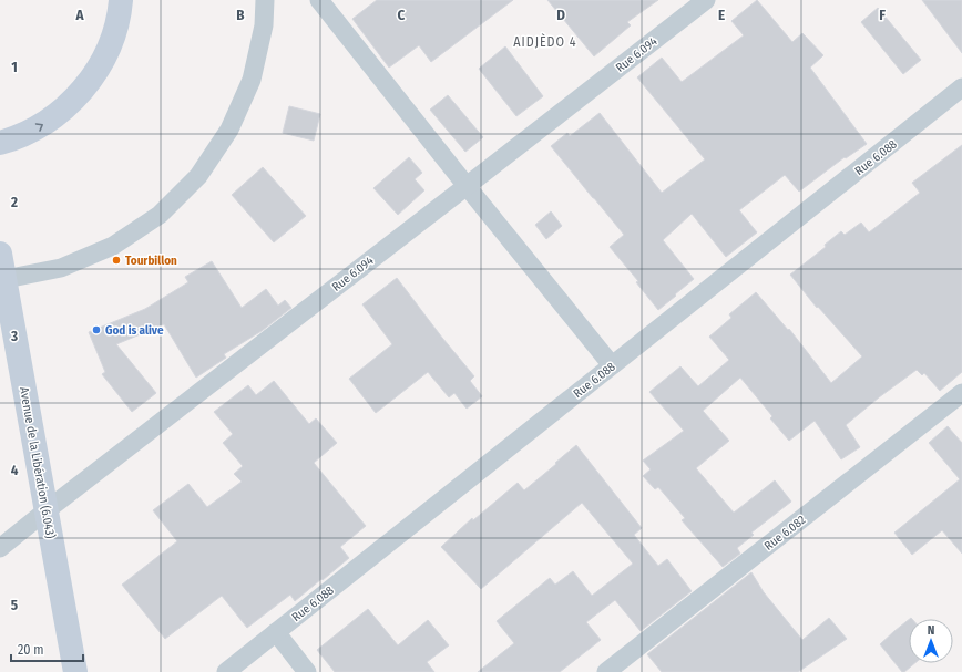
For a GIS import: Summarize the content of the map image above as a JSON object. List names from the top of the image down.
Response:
{
  "streets": {
    "main road": ["Avenue de la Libération (6.043)"],
    "street": ["Rue 6.094", "Rue 6.088", "Rue 6.082"]
  },
  "crossings": [
    ["Rue 6.094", "Avenue de la Libération (6.043)"]
  ],
  "districts": ["AIDJÈDO 4"],
  "places": ["Tourbillon", "God is alive"],
  "scale_bar": "20 m",
  "north": "top",
  "grid": {
    "columns": [
      "A",
      "B",
      "C",
      "D",
      "E",
      "F"
    ],
    "rows": [
      "1",
      "2",
      "3",
      "4",
      "5"
    ]
  }
}
